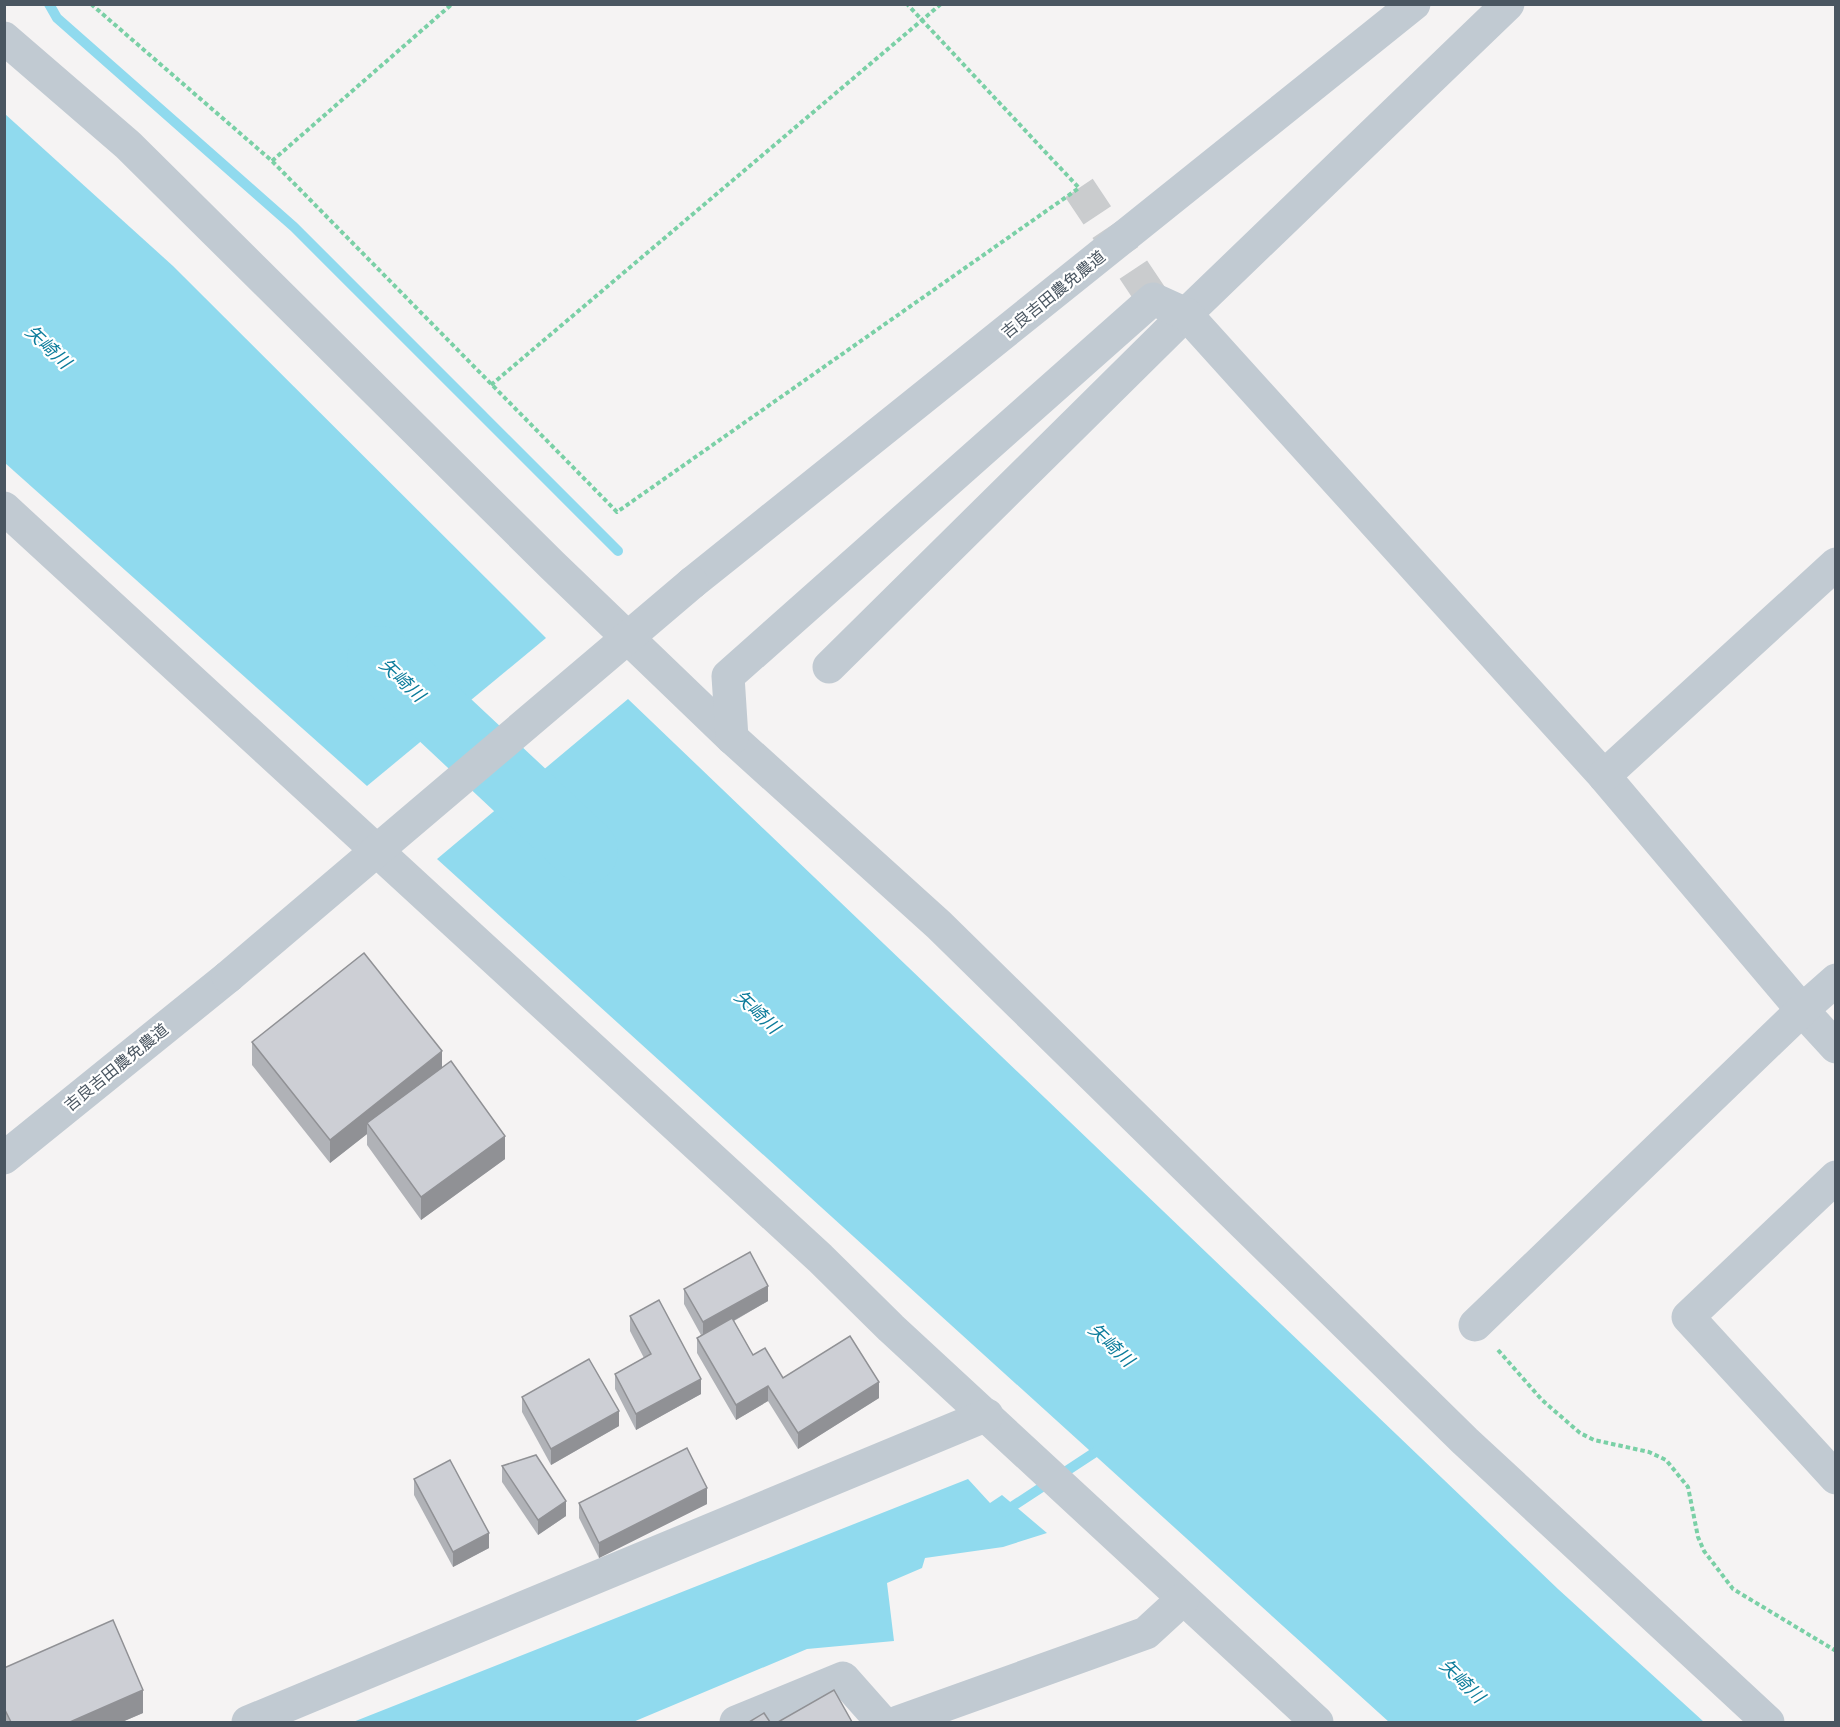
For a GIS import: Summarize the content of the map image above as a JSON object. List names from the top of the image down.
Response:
{
  "streets": {
    "street": ["吉良吉田農免農道"]
  },
  "water": ["矢崎川"]
}
